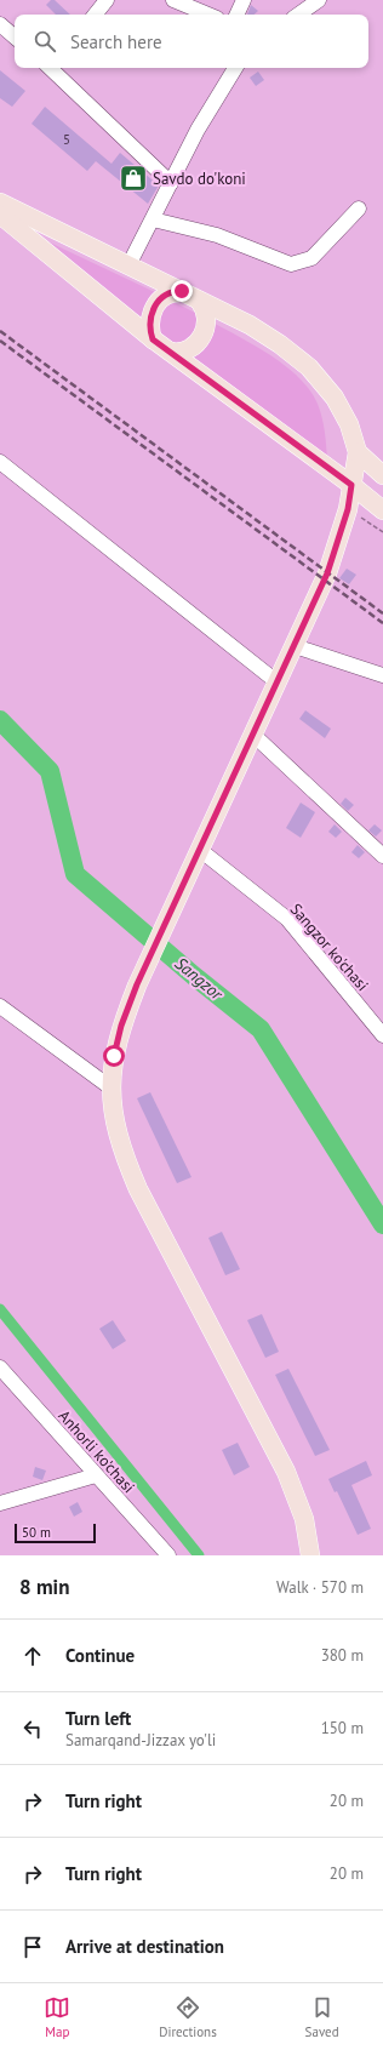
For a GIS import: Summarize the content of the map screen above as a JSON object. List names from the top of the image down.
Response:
{
  "streets": {
    "street": ["Sangzor ko'chasi", "Anhorli ko'chasi"]
  },
  "water": ["Sangzor"],
  "places": {
    "shop": ["Savdo do'koni"]
  },
  "house_numbers": ["5"],
  "scale_bar": "50 m",
  "page": {
    "search": "Search here",
    "scale": "50 m",
    "heading": ["8 min", "Walk · 570 m"],
    "list": [
      ["Continue", "380 m"],
      ["Turn left", "Samarqand-Jizzax yo'li", "150 m"],
      ["Turn right", "20 m"],
      ["Turn right", "20 m"],
      "Arrive at destination"
    ],
    "nav": ["Map", "Directions", "Saved"]
  }
}
